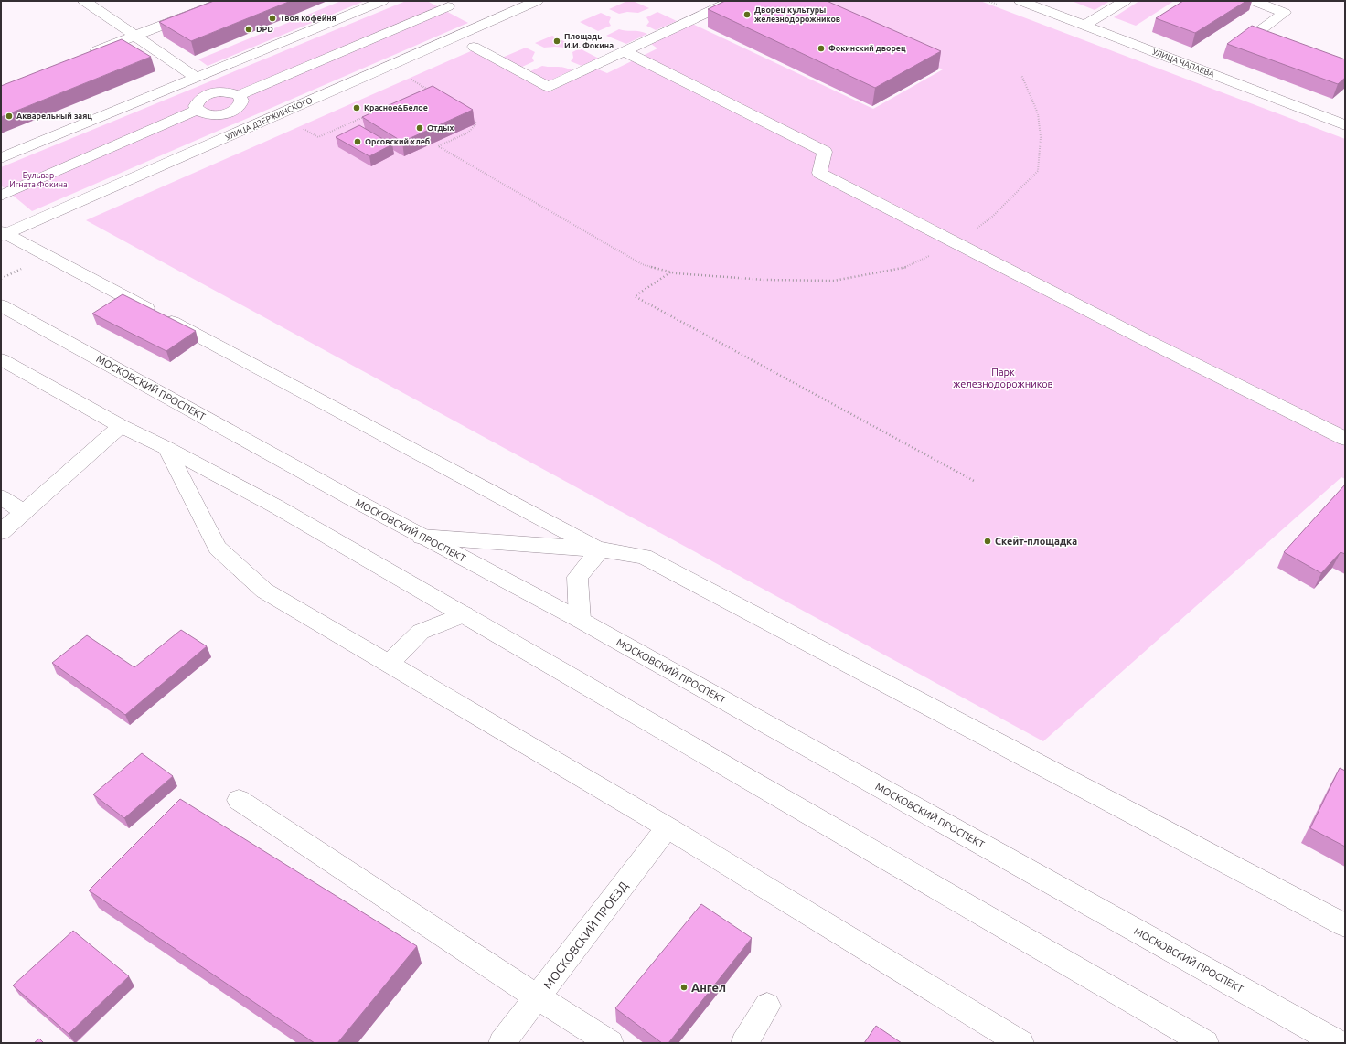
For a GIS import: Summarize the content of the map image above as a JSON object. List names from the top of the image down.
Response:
{
  "streets": {
    "street": [
      "УЛИЦА ЧАПАЕВА",
      "УЛИЦА ДЗЕРЖИНСКОГО",
      "МОСКОВСКИЙ ПРОСПЕКТ",
      "МОСКОВСКИЙ ПРОЕЗД"
    ]
  },
  "parks": ["Бульвар Игната Фокина", "Парк железнодорожников"],
  "places": [
    "Дворец культуры железнодорожников",
    "Твоя кофейня",
    "DPD",
    "Площадь И.И. Фокина",
    "Фокинский дворец",
    "Красное&Белое",
    "Акварельный заяц",
    "Отдых",
    "Орсовский хлеб",
    "Скейт-площадка",
    "Ангел"
  ]
}
